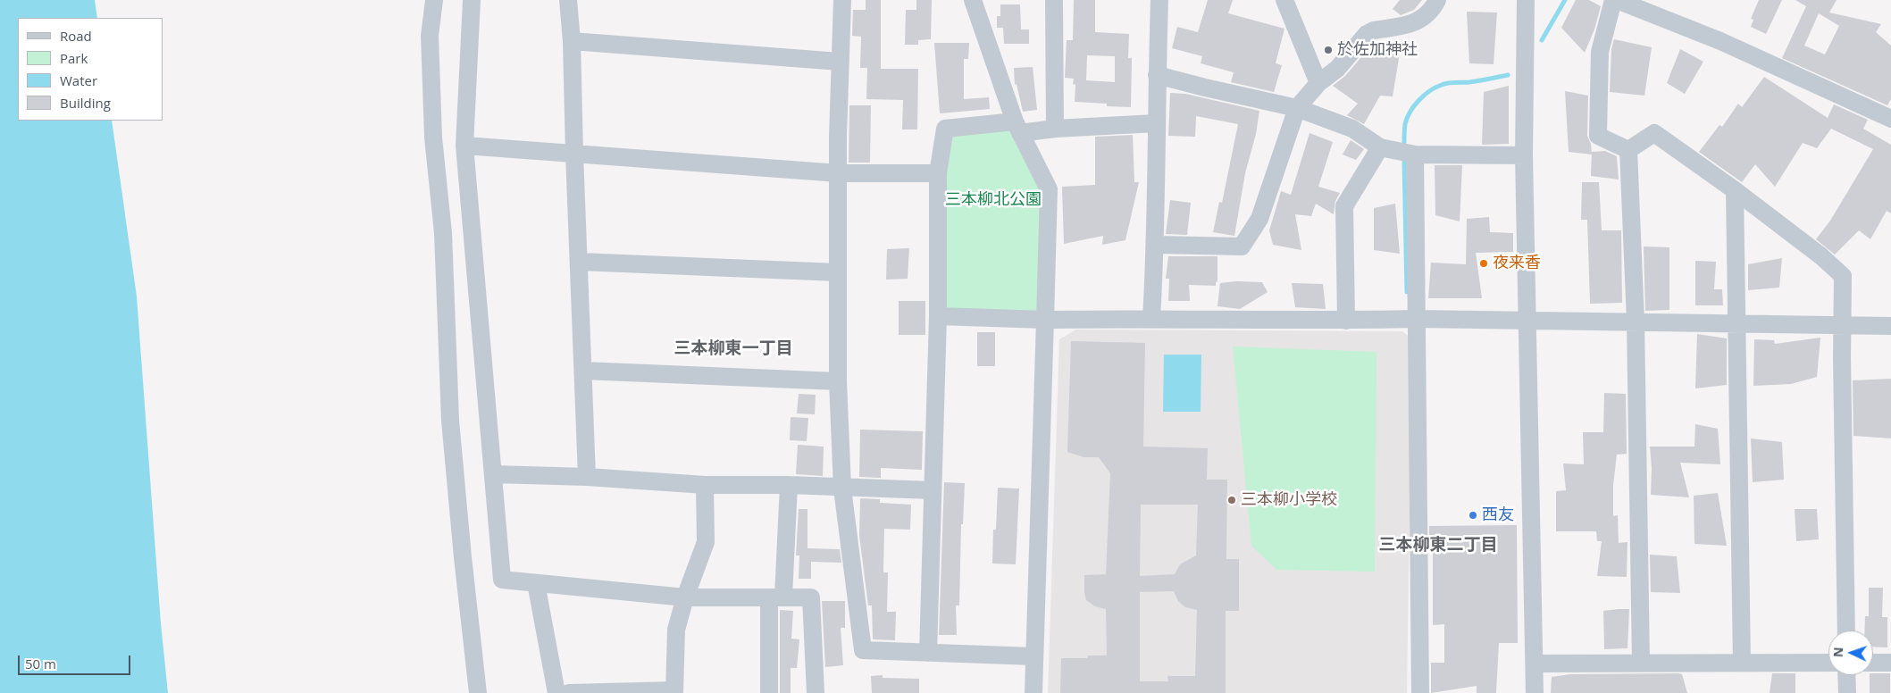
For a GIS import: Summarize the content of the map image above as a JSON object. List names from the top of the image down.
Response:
{
  "districts": ["三本柳東一丁目", "三本柳東二丁目"],
  "parks": ["三本柳北公園"],
  "places": [
    "於佐加神社",
    "夜来香",
    "三本柳小学校",
    "西友"
  ],
  "legend": [
    "Road",
    "Park",
    "Water",
    "Building"
  ],
  "scale_bar": "50 m",
  "north": "left"
}
